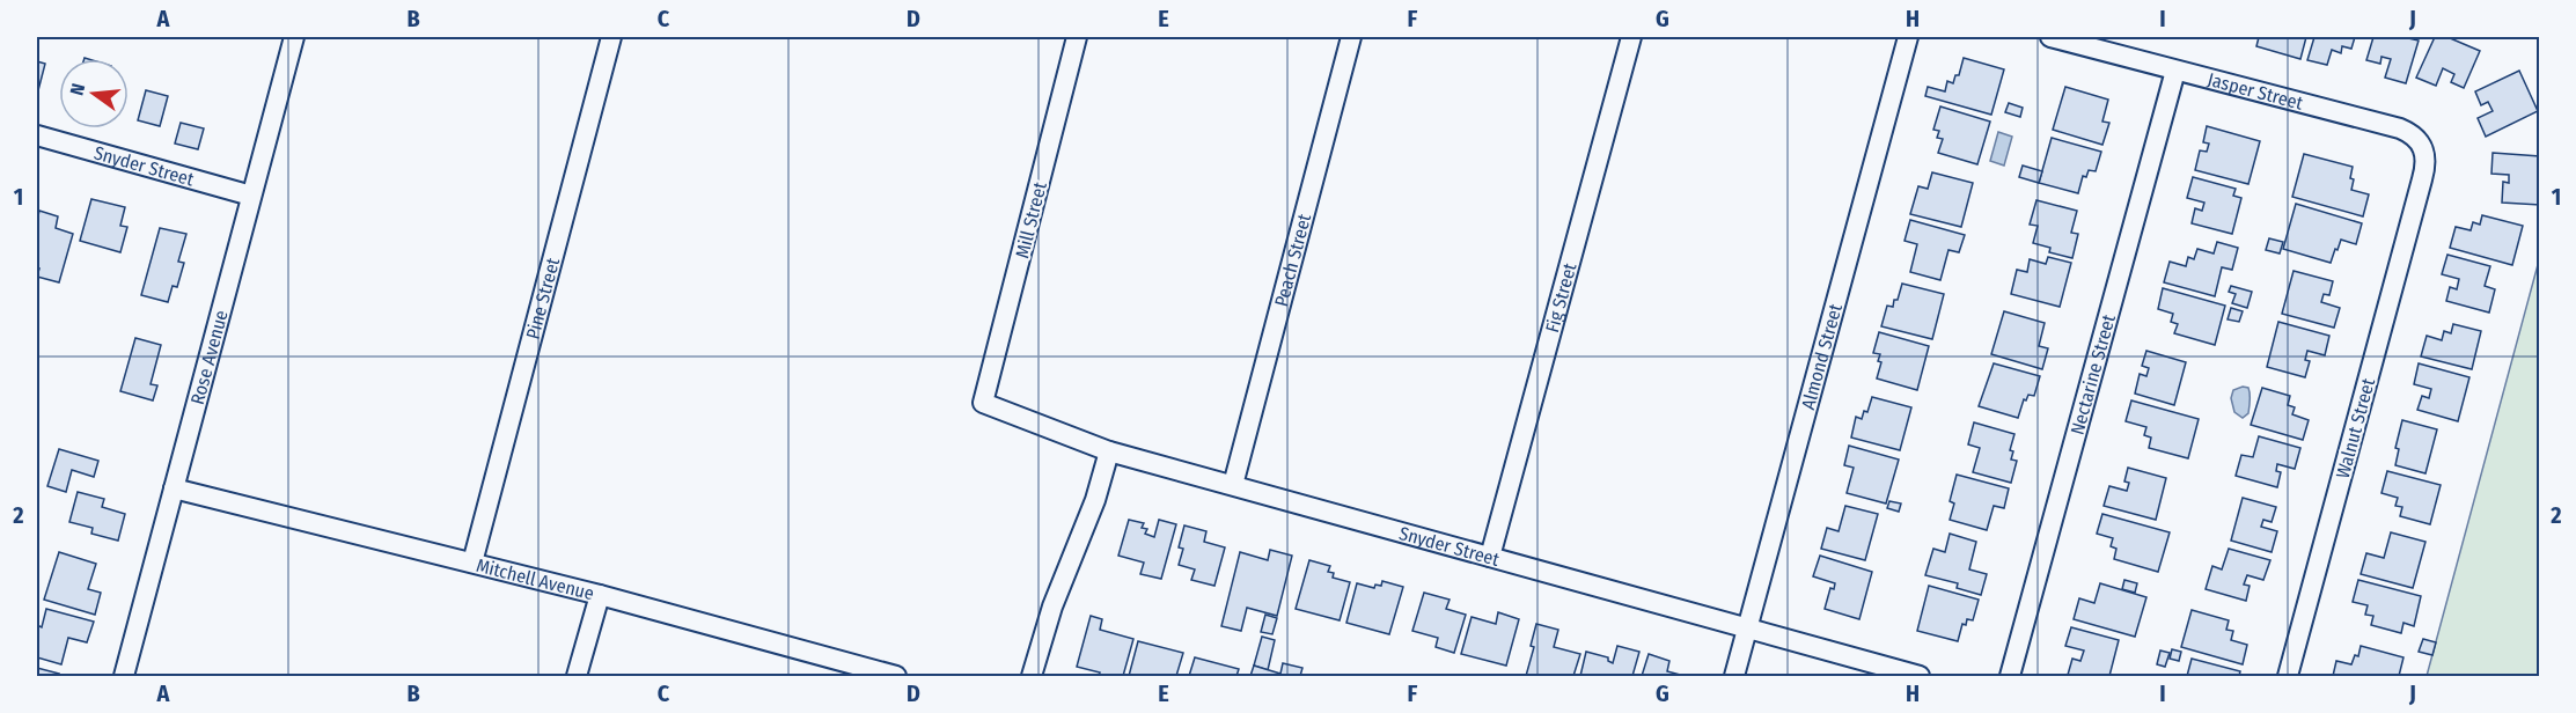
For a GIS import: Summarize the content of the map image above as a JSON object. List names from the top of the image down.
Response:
{
  "streets": {
    "street": [
      "Jasper Street",
      "Snyder Street",
      "Mill Street",
      "Peach Street",
      "Fig Street",
      "Pine Street",
      "Rose Avenue",
      "Almond Street",
      "Nectarine Street",
      "Walnut Street",
      "Mitchell Avenue"
    ]
  },
  "crossings": [
    ["Jasper Street", "Nectarine Street"],
    ["Jasper Street", "Walnut Street"],
    ["Snyder Street", "Mill Street"],
    ["Snyder Street", "Peach Street"],
    ["Snyder Street", "Fig Street"],
    ["Snyder Street", "Rose Avenue"],
    ["Snyder Street", "Almond Street"],
    ["Pine Street", "Mitchell Avenue"],
    ["Rose Avenue", "Mitchell Avenue"]
  ],
  "north": "left",
  "grid": {
    "columns": [
      "A",
      "B",
      "C",
      "D",
      "E",
      "F",
      "G",
      "H",
      "I",
      "J"
    ],
    "rows": ["1", "2"]
  }
}
